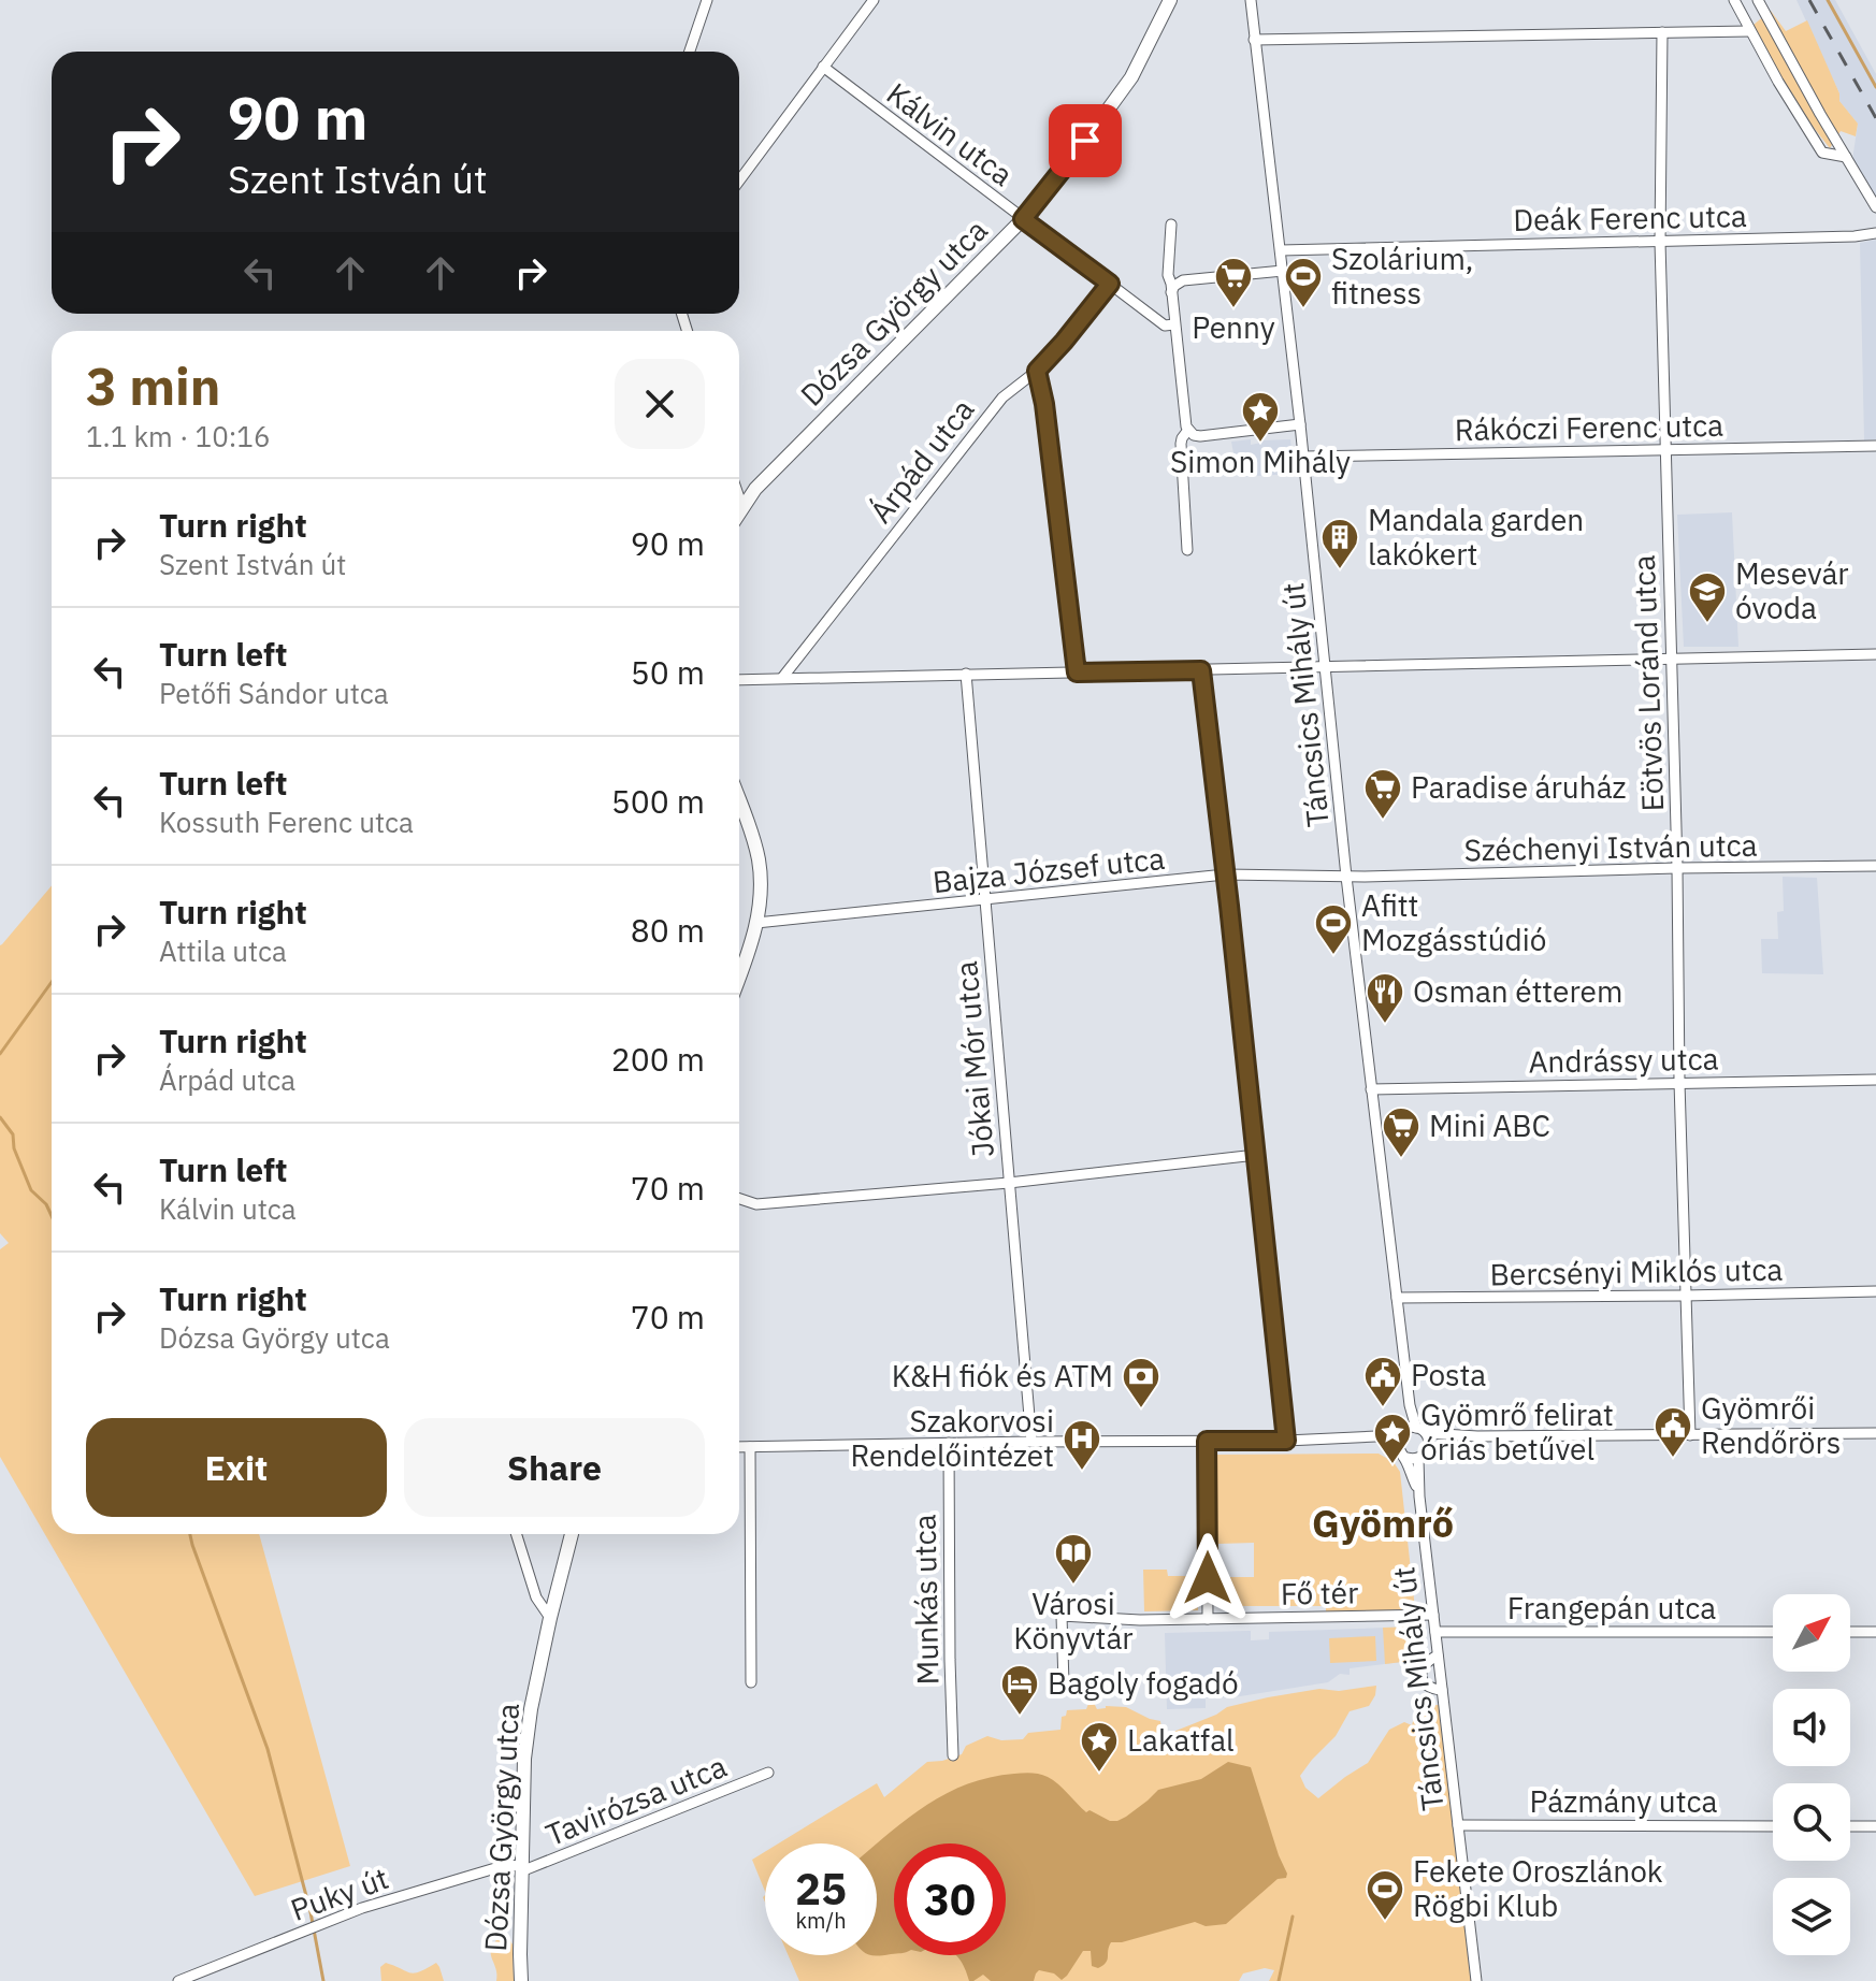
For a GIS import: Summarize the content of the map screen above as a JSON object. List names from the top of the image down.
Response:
{
  "streets": {
    "main road": ["Dózsa György utca"],
    "street": [
      "Kálvin utca",
      "Deák Ferenc utca",
      "Rákóczi Ferenc utca",
      "Árpád utca",
      "Eötvös Loránd utca",
      "Táncsics Mihály út",
      "Széchenyi István utca",
      "Bajza József utca",
      "Jókai Mór utca",
      "Andrássy utca",
      "Bercsényi Miklós utca",
      "Fő tér",
      "Munkás utca",
      "Frangepán utca",
      "Tavirózsa utca",
      "Pázmány utca",
      "Puky út"
    ]
  },
  "crossings": [
    ["Kálvin utca", "Dózsa György utca"],
    ["Kálvin utca", "Árpád utca"],
    ["Deák Ferenc utca", "Eötvös Loránd utca"],
    ["Deák Ferenc utca", "Táncsics Mihály út"],
    ["Dózsa György utca", "Tavirózsa utca"],
    ["Dózsa György utca", "Puky út"],
    ["Rákóczi Ferenc utca", "Eötvös Loránd utca"],
    ["Rákóczi Ferenc utca", "Táncsics Mihály út"],
    ["Eötvös Loránd utca", "Széchenyi István utca"],
    ["Eötvös Loránd utca", "Andrássy utca"],
    ["Eötvös Loránd utca", "Bercsényi Miklós utca"],
    ["Táncsics Mihály út", "Széchenyi István utca"],
    ["Táncsics Mihály út", "Bajza József utca"],
    ["Táncsics Mihály út", "Andrássy utca"],
    ["Táncsics Mihály út", "Bercsényi Miklós utca"],
    ["Táncsics Mihály út", "Fő tér"],
    ["Táncsics Mihály út", "Frangepán utca"],
    ["Táncsics Mihály út", "Pázmány utca"],
    ["Széchenyi István utca", "Bajza József utca"],
    ["Bajza József utca", "Jókai Mór utca"],
    ["Tavirózsa utca", "Puky út"]
  ],
  "districts": ["Gyömrő"],
  "places": {
    "supermarket": ["Penny", "Paradise áruház", "Mini ABC"],
    "sports": ["Szolárium, fitness", "Afitt Mozgásstúdió", "Fekete Oroszlánok Rögbi Klub"],
    "place": ["Simon Mihály", "Gyömrő felirat óriás betűvel", "Lakatfal"],
    "building": ["Mandala garden lakókert"],
    "school or university": ["Mesevár óvoda"],
    "restaurant": ["Osman étterem"],
    "public building": ["Posta", "Gyömrői Rendőrörs"],
    "bank": ["K&H fiók és ATM"],
    "hospital": ["Szakorvosi Rendelőintézet"],
    "library": ["Városi Könyvtár"],
    "hotel": ["Bagoly fogadó"]
  },
  "north": "top right",
  "page": {
    "turn": ["90 m", "Szent István út"],
    "heading": ["3 min", "1.1 km · 10:16"],
    "list": [
      {
        "name": "Turn right",
        "note": "Szent István út",
        "value": "90 m"
      },
      {
        "name": "Turn left",
        "note": "Petőfi Sándor utca",
        "value": "50 m"
      },
      {
        "name": "Turn left",
        "note": "Kossuth Ferenc utca",
        "value": "500 m"
      },
      {
        "name": "Turn right",
        "note": "Attila utca",
        "value": "80 m"
      },
      {
        "name": "Turn right",
        "note": "Árpád utca",
        "value": "200 m"
      },
      {
        "name": "Turn left",
        "note": "Kálvin utca",
        "value": "70 m"
      },
      {
        "name": "Turn right",
        "note": "Dózsa György utca",
        "value": "70 m"
      }
    ],
    "buttons": ["Exit", "Share"],
    "speed": "25 km/h",
    "limit": "30"
  }
}
